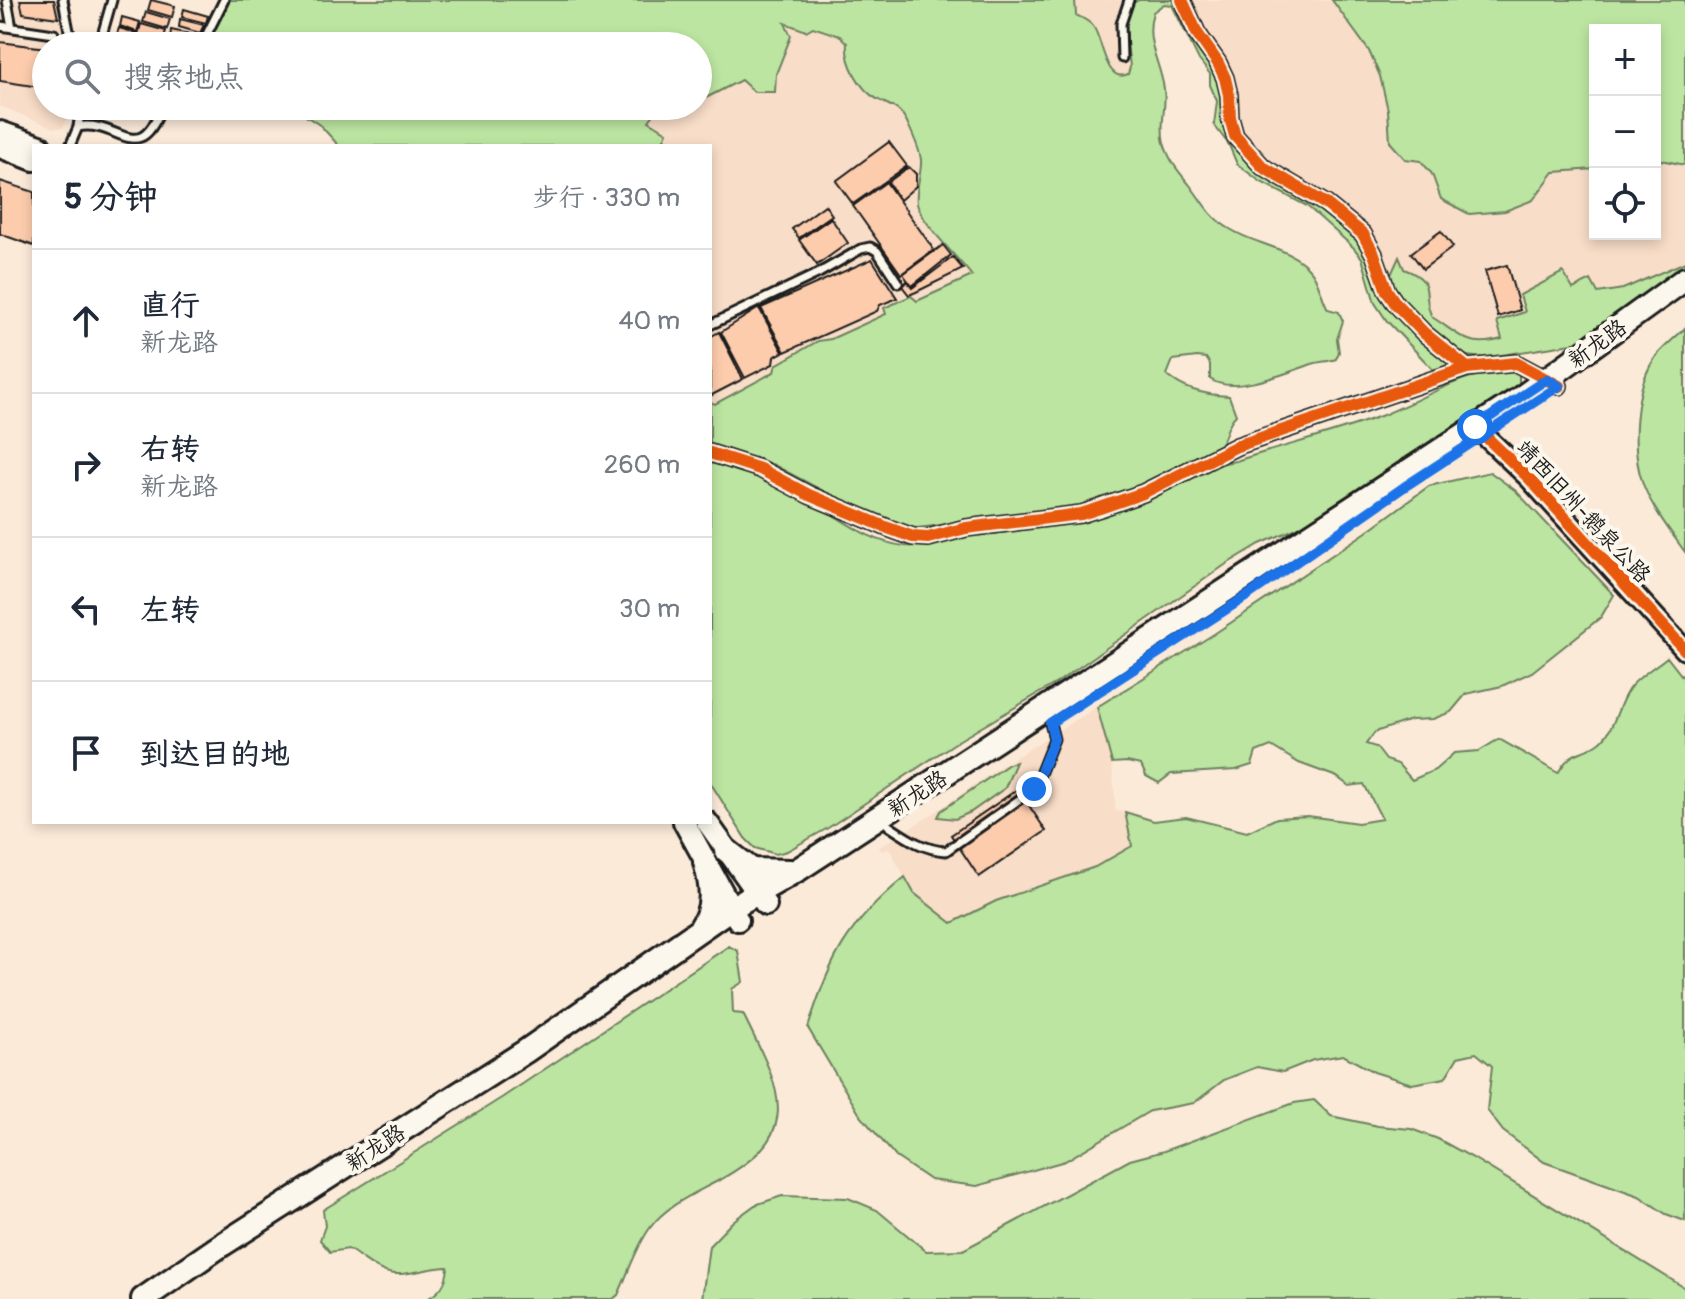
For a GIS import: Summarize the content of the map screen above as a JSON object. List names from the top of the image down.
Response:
{
  "streets": {
    "main road": ["新龙路"],
    "street": ["靖西旧州-鹅泉公路"]
  },
  "crossings": [
    ["新龙路", "靖西旧州-鹅泉公路"]
  ],
  "page": {
    "map_buttons": ["+", "−"],
    "search": "搜索地点",
    "heading": ["5 分钟", "步行 · 330 m"],
    "list": [
      ["直行", "新龙路", "40 m"],
      ["右转", "新龙路", "260 m"],
      ["左转", "30 m"],
      "到达目的地"
    ]
  }
}
